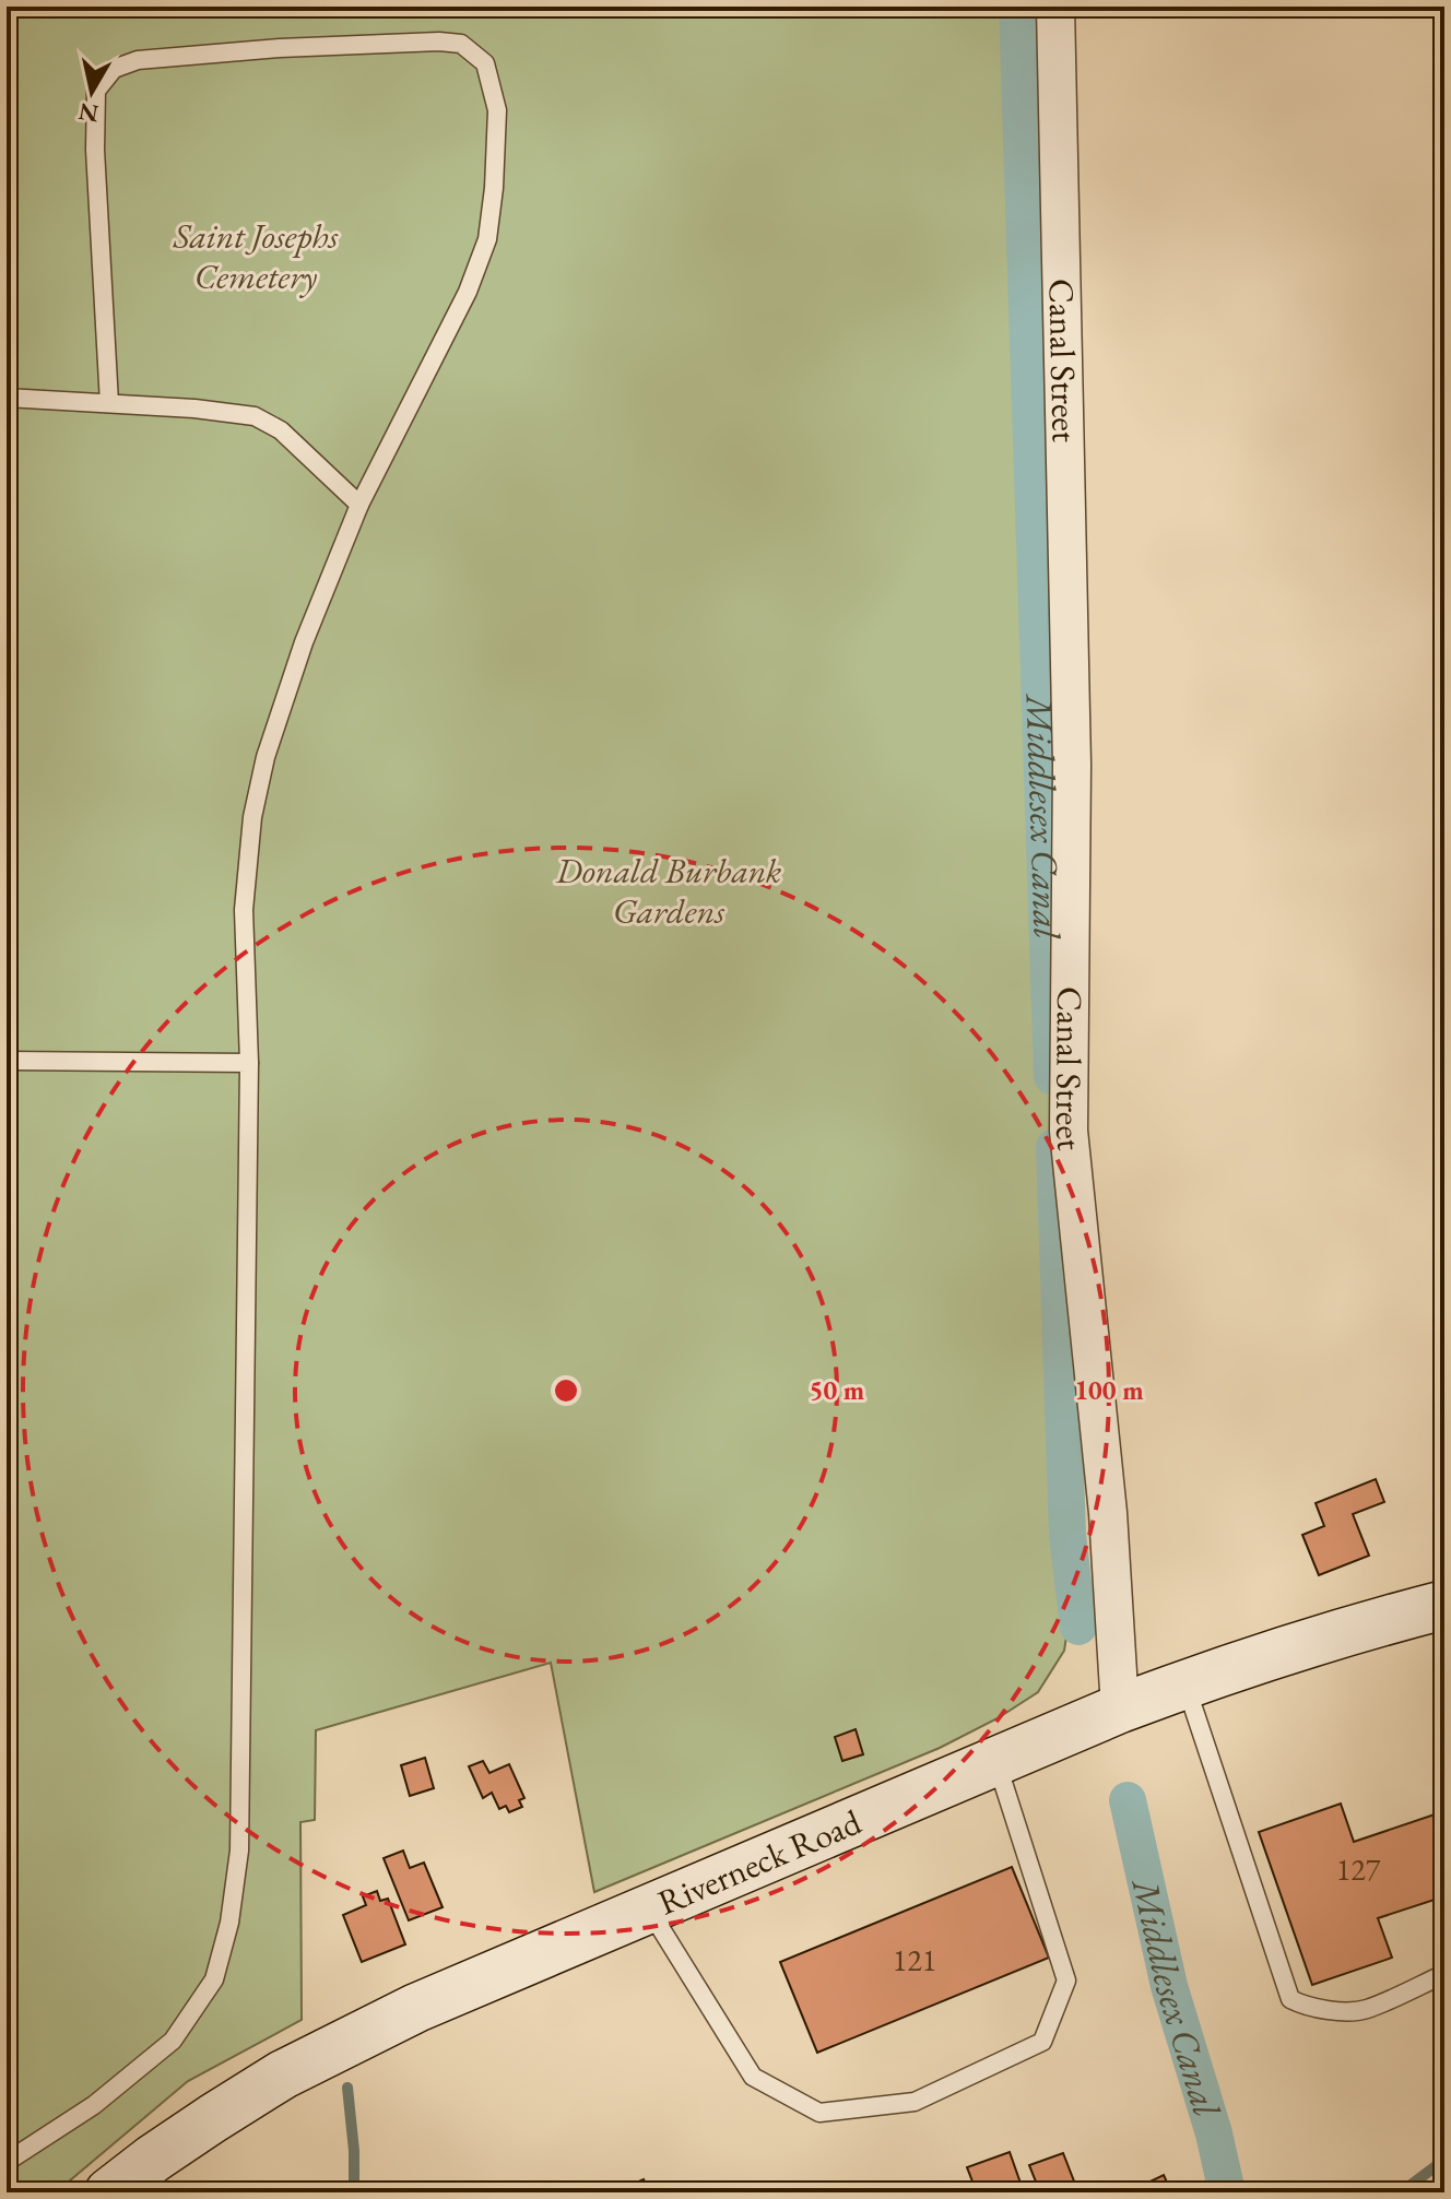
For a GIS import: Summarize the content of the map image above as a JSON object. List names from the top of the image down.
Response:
{
  "streets": {
    "main road": ["Riverneck Road"],
    "street": ["Canal Street"]
  },
  "crossings": [
    ["Canal Street", "Riverneck Road"]
  ],
  "water": ["Middlesex Canal"],
  "parks": ["Saint Josephs Cemetery", "Donald Burbank Gardens"],
  "house_numbers": ["127", "121"],
  "north": "bottom",
  "rings": ["50 m", "100 m"]
}
